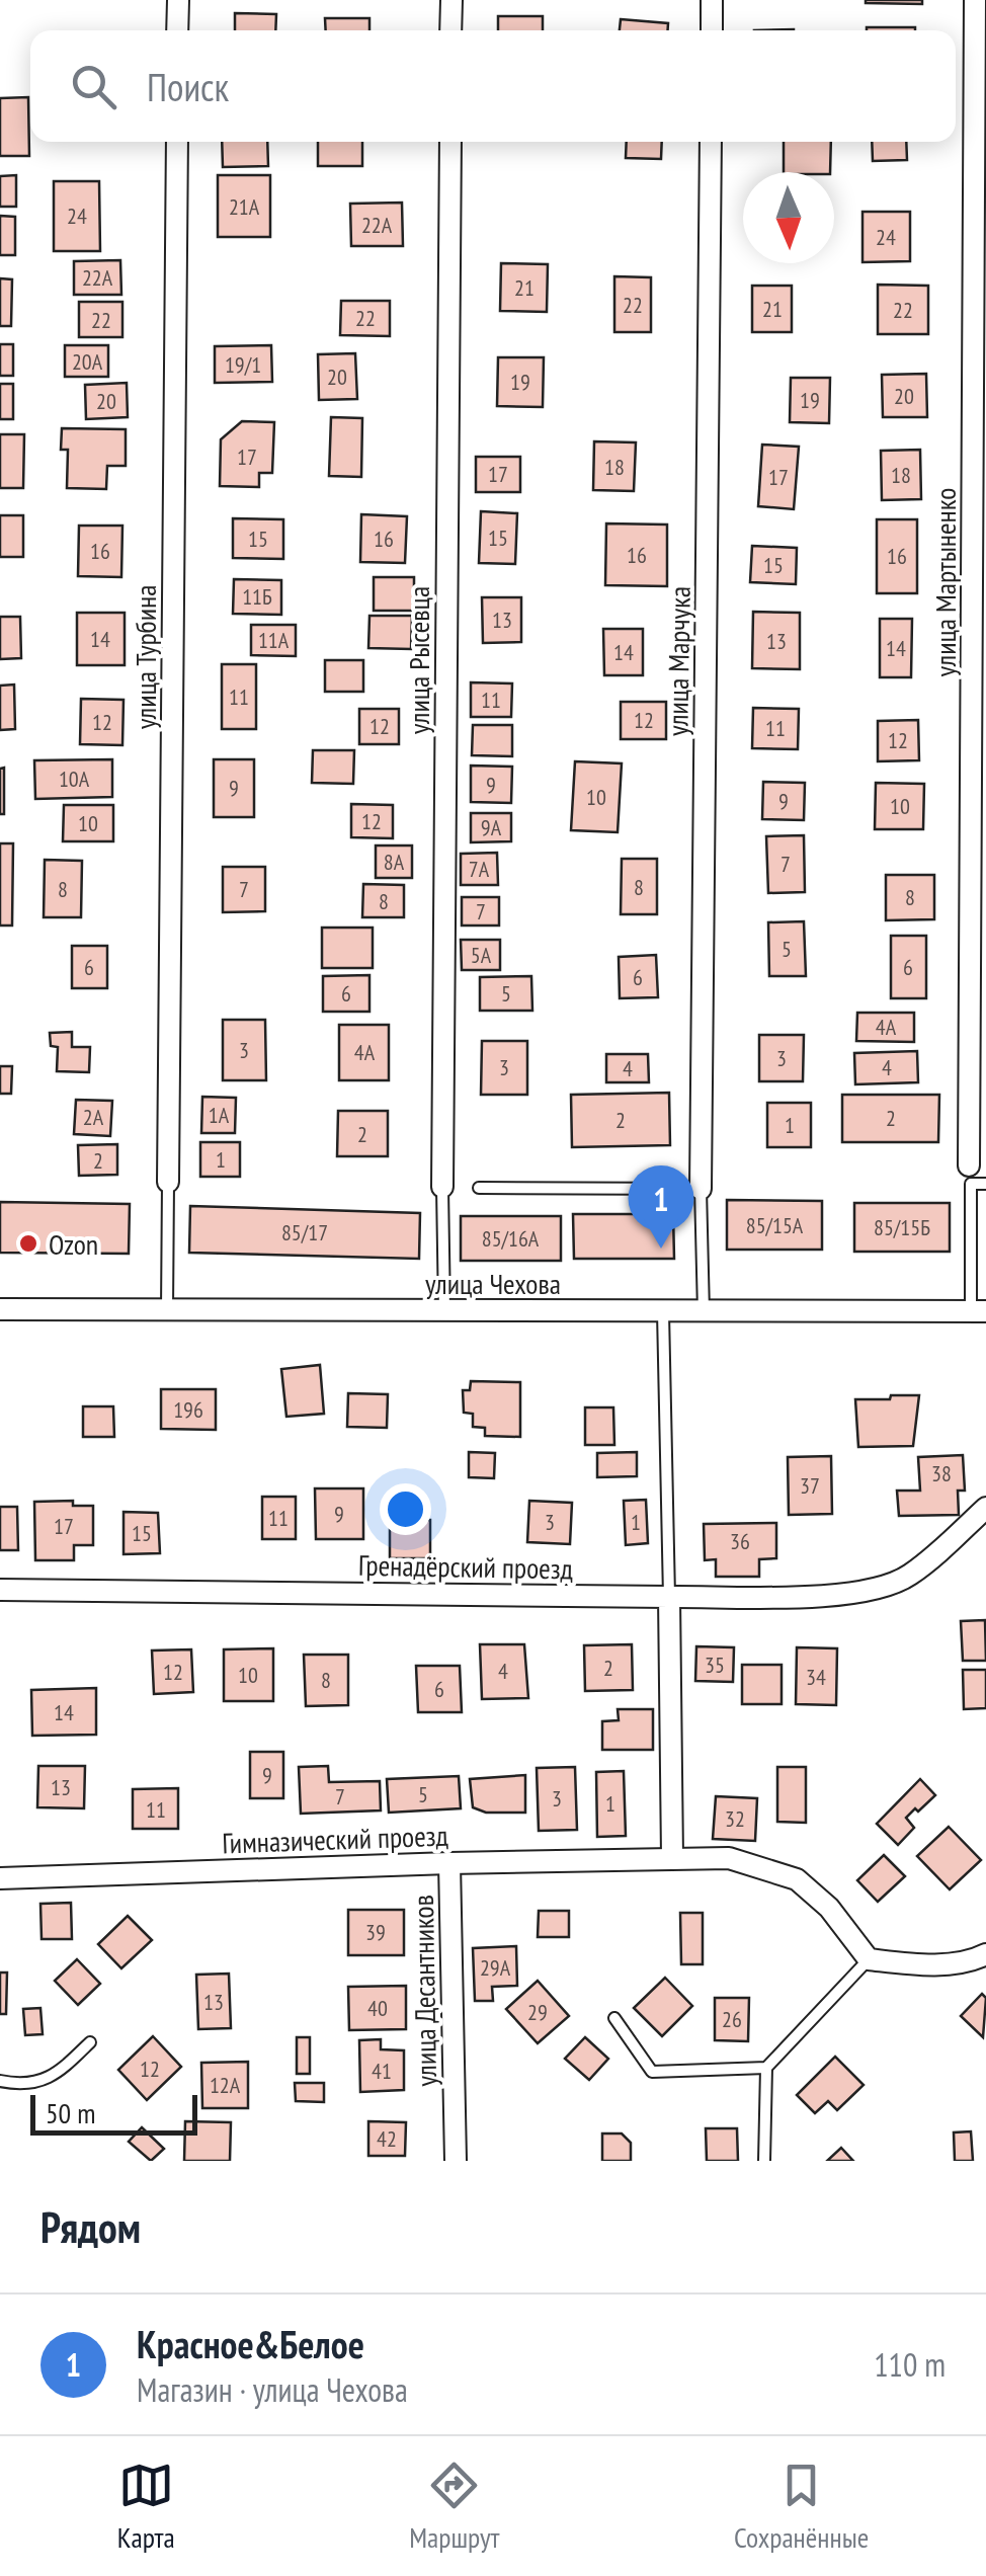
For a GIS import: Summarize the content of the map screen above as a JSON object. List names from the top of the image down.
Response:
{
  "streets": {
    "street": [
      "улица Мартыненко",
      "улица Турбина",
      "улица Рысевца",
      "улица Марчука",
      "улица Чехова",
      "Гренадёрский проезд",
      "Гимназический проезд",
      "улица Десантников"
    ]
  },
  "crossings": [
    ["Гимназический проезд", "улица Десантников"]
  ],
  "places": ["Ozon"],
  "house_numbers": [
    "21А",
    "24",
    "22А",
    "24",
    "22А",
    "21",
    "22",
    "21",
    "22",
    "22",
    "22",
    "20А",
    "19/1",
    "20",
    "19",
    "20",
    "19",
    "20",
    "17",
    "18",
    "17",
    "18",
    "17",
    "15",
    "15",
    "16",
    "16",
    "16",
    "16",
    "15",
    "11Б",
    "13",
    "14",
    "11А",
    "13",
    "14",
    "14",
    "11",
    "11",
    "12",
    "12",
    "12",
    "11",
    "12",
    "10А",
    "9",
    "9",
    "10",
    "9",
    "10",
    "12",
    "10",
    "9А",
    "8А",
    "7",
    "7А",
    "8",
    "8",
    "7",
    "8",
    "8",
    "7",
    "5",
    "5А",
    "6",
    "6",
    "6",
    "6",
    "5",
    "4А",
    "3",
    "4А",
    "3",
    "3",
    "4",
    "4",
    "1А",
    "2А",
    "2",
    "2",
    "1",
    "2",
    "1",
    "2",
    "85/15А",
    "85/15Б",
    "85/17",
    "85/16А",
    "196",
    "38",
    "37",
    "9",
    "11",
    "3",
    "1",
    "17",
    "15",
    "36",
    "35",
    "2",
    "4",
    "12",
    "10",
    "34",
    "8",
    "6",
    "14",
    "9",
    "13",
    "5",
    "7",
    "3",
    "1",
    "11",
    "32",
    "39",
    "29А",
    "13",
    "40",
    "29",
    "26",
    "12",
    "41",
    "12А",
    "42"
  ],
  "scale_bar": "50 m",
  "north": "bottom",
  "page": {
    "search": "Поиск",
    "pins": "1",
    "scale": "50 m",
    "heading": "Рядом",
    "list": [
      {
        "mark": "1",
        "name": "Красное&Белое",
        "note": "Магазин · улица Чехова",
        "value": "110 m"
      }
    ],
    "nav": ["Карта", "Маршрут", "Сохранённые"]
  }
}
